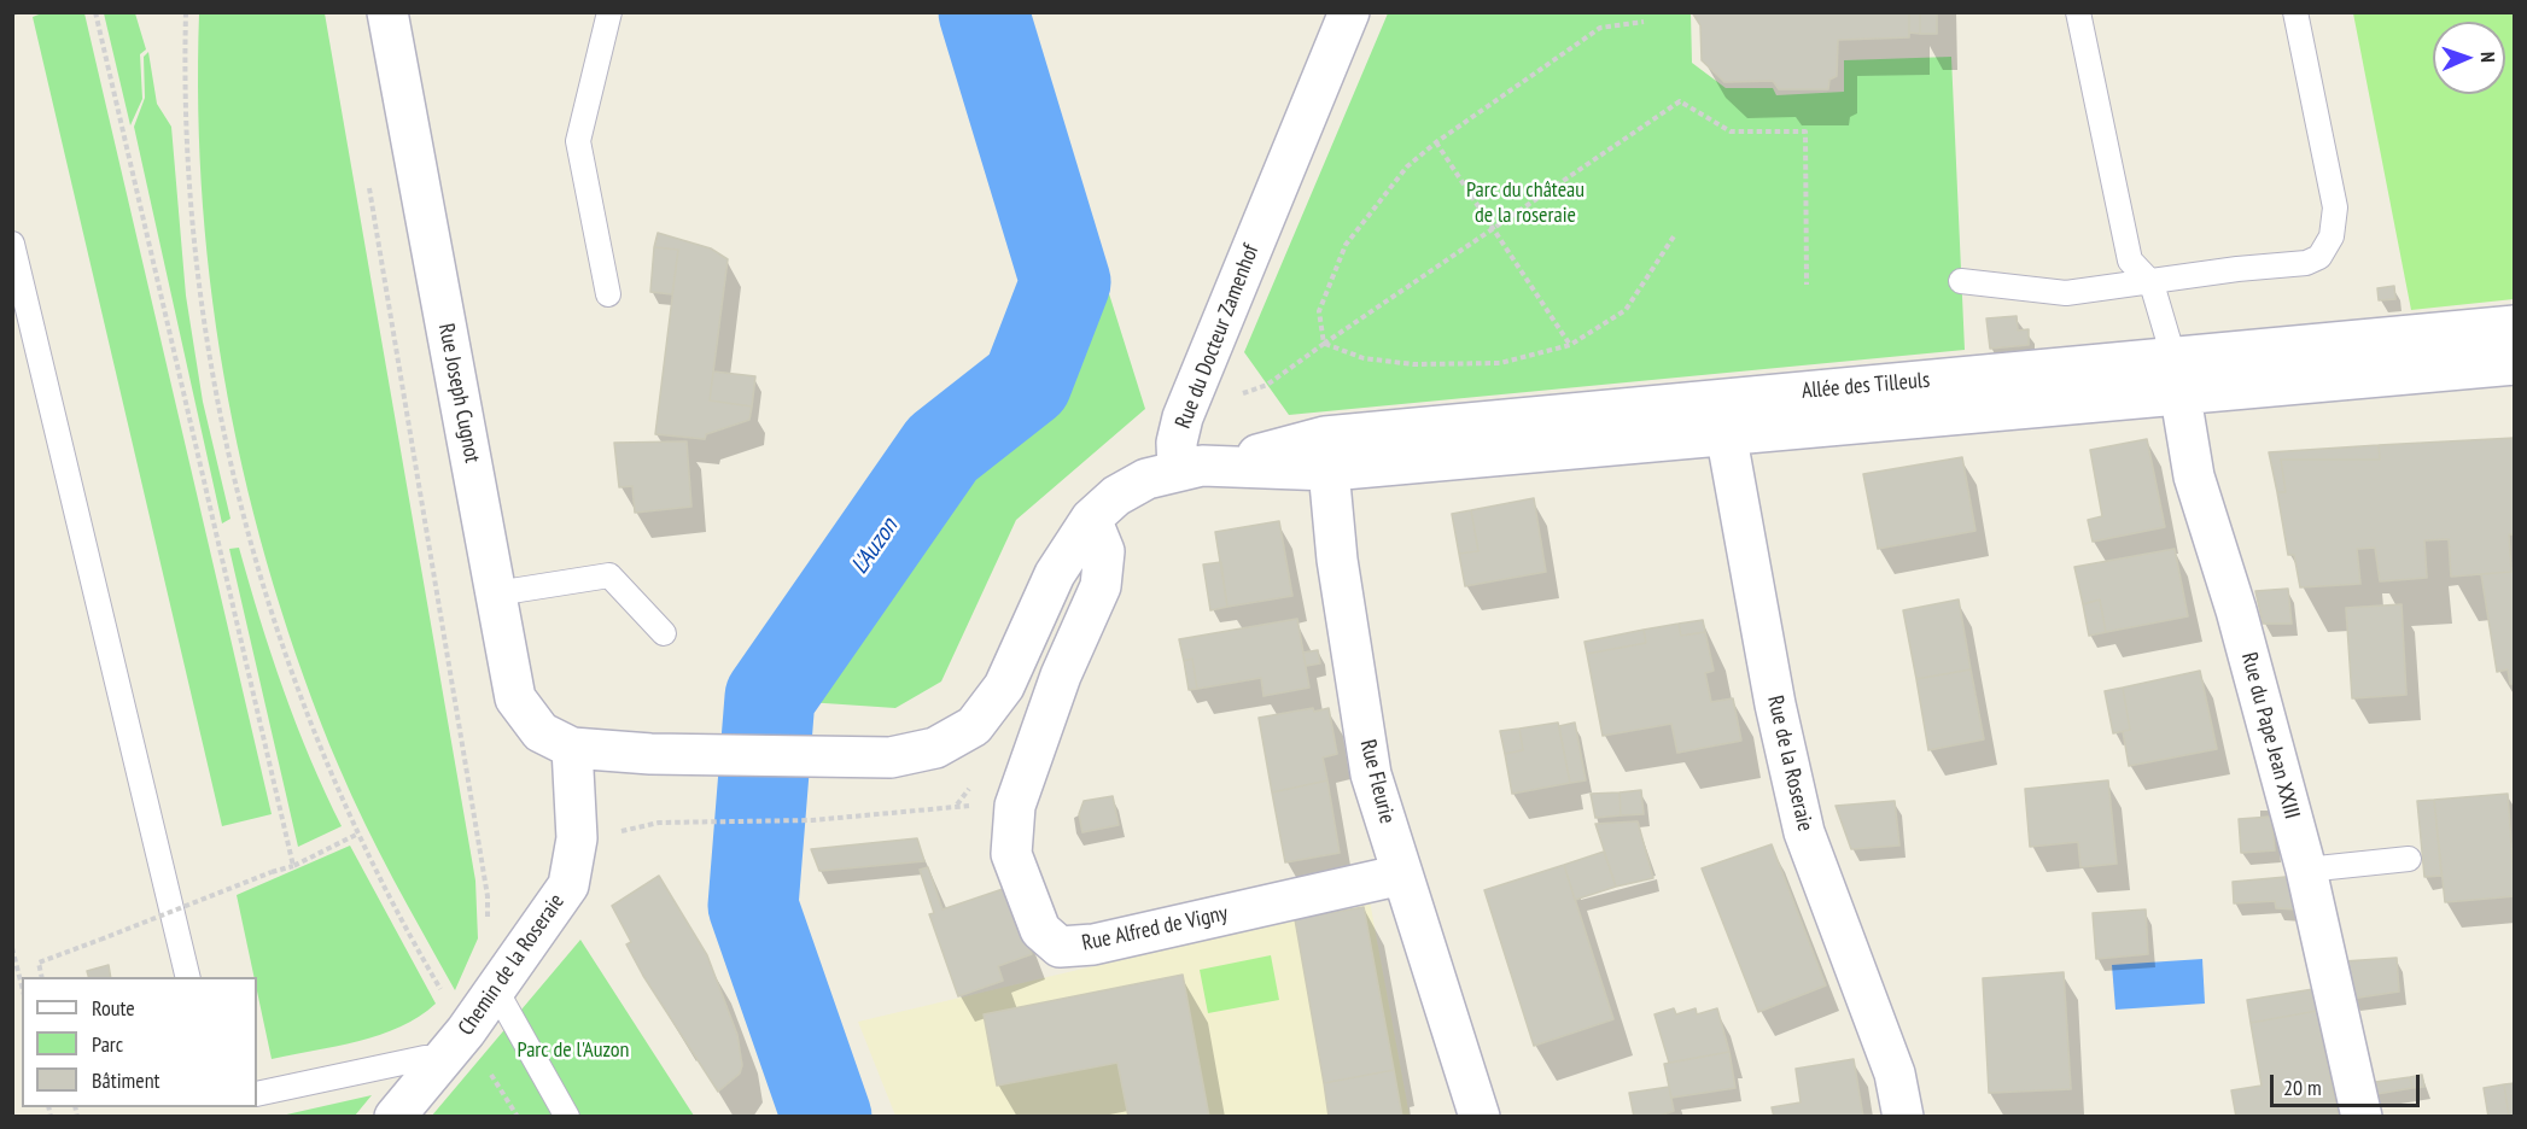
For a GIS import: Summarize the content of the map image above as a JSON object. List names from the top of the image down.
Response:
{
  "streets": {
    "street": [
      "Rue du Docteur Zamenhof",
      "Allée des Tilleuls",
      "Rue Joseph Cugnot",
      "Rue du Pape Jean XXIII",
      "Rue de la Roseraie",
      "Rue Fleurie",
      "Rue Alfred de Vigny",
      "Chemin de la Roseraie"
    ]
  },
  "crossings": [
    ["Rue du Docteur Zamenhof", "Allée des Tilleuls"],
    ["Allée des Tilleuls", "Rue du Pape Jean XXIII"],
    ["Allée des Tilleuls", "Rue de la Roseraie"],
    ["Allée des Tilleuls", "Rue Fleurie"],
    ["Rue Joseph Cugnot", "Chemin de la Roseraie"],
    ["Rue Fleurie", "Rue Alfred de Vigny"]
  ],
  "water": ["L'Auzon"],
  "parks": ["Parc du château de la roseraie", "Parc de l'Auzon"],
  "legend": ["Route", "Parc", "Bâtiment"],
  "scale_bar": "20 m",
  "north": "right"
}
